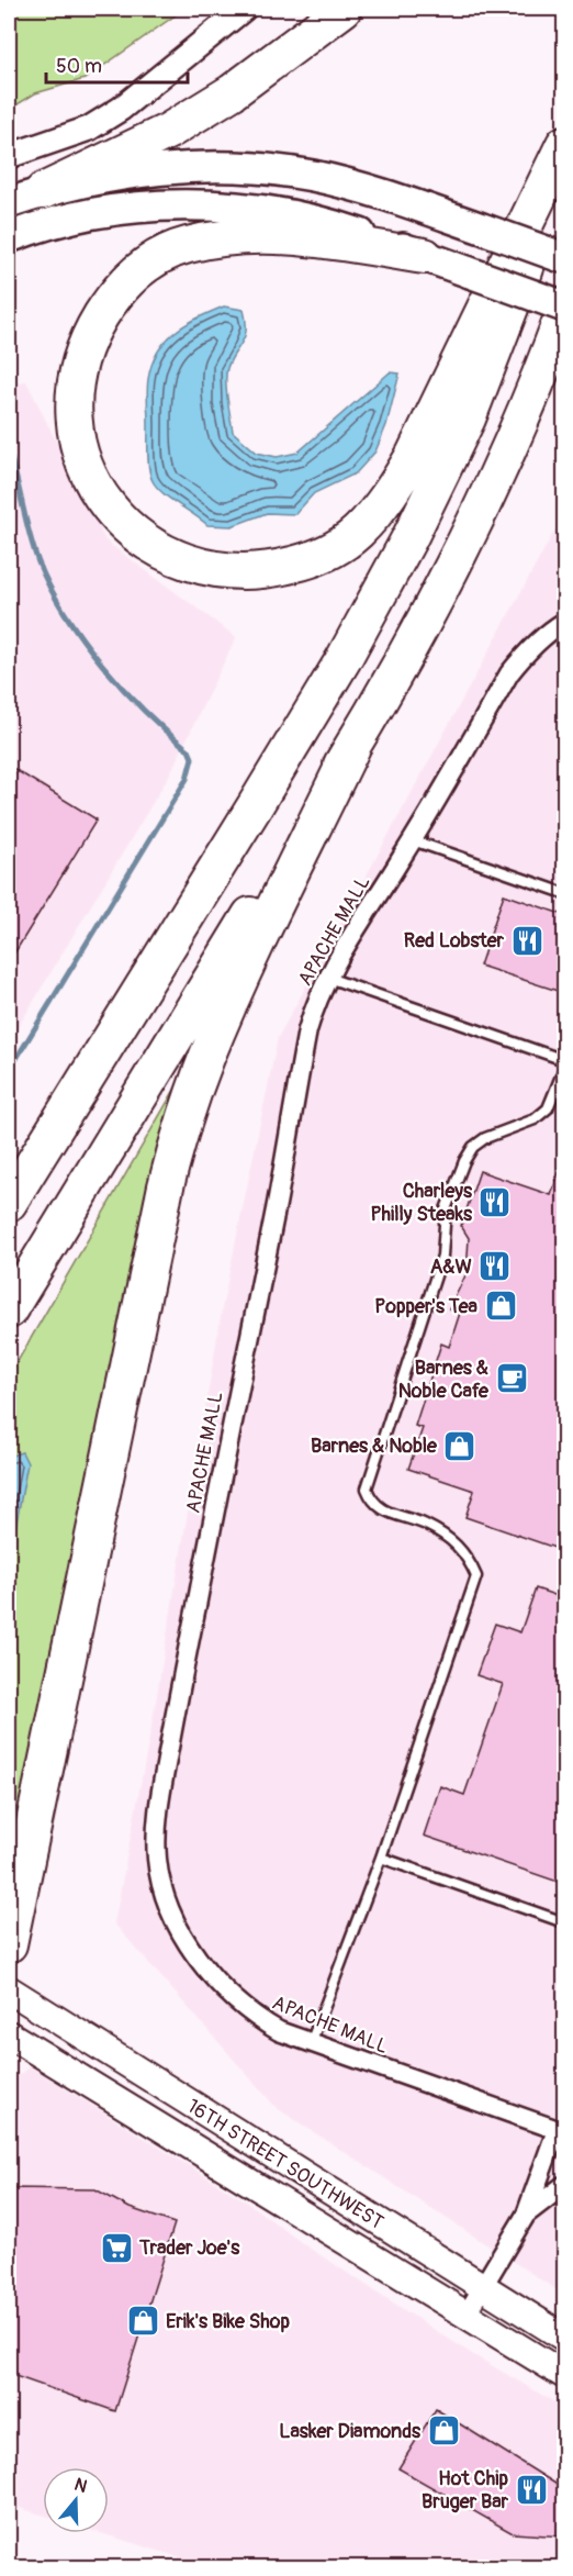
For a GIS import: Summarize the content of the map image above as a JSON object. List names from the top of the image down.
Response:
{
  "streets": {
    "main road": ["16TH STREET SOUTHWEST"],
    "street": ["APACHE MALL"]
  },
  "places": {
    "restaurant": [
      "Red Lobster",
      "Charleys Philly Steaks",
      "A&W",
      "Hot Chip Bruger Bar"
    ],
    "shop": [
      "Popper's Tea",
      "Barnes & Noble",
      "Erik's Bike Shop",
      "Lasker Diamonds"
    ],
    "cafe": ["Barnes & Noble Cafe"],
    "supermarket": ["Trader Joe's"]
  },
  "scale_bar": "50 m",
  "north": "top"
}
